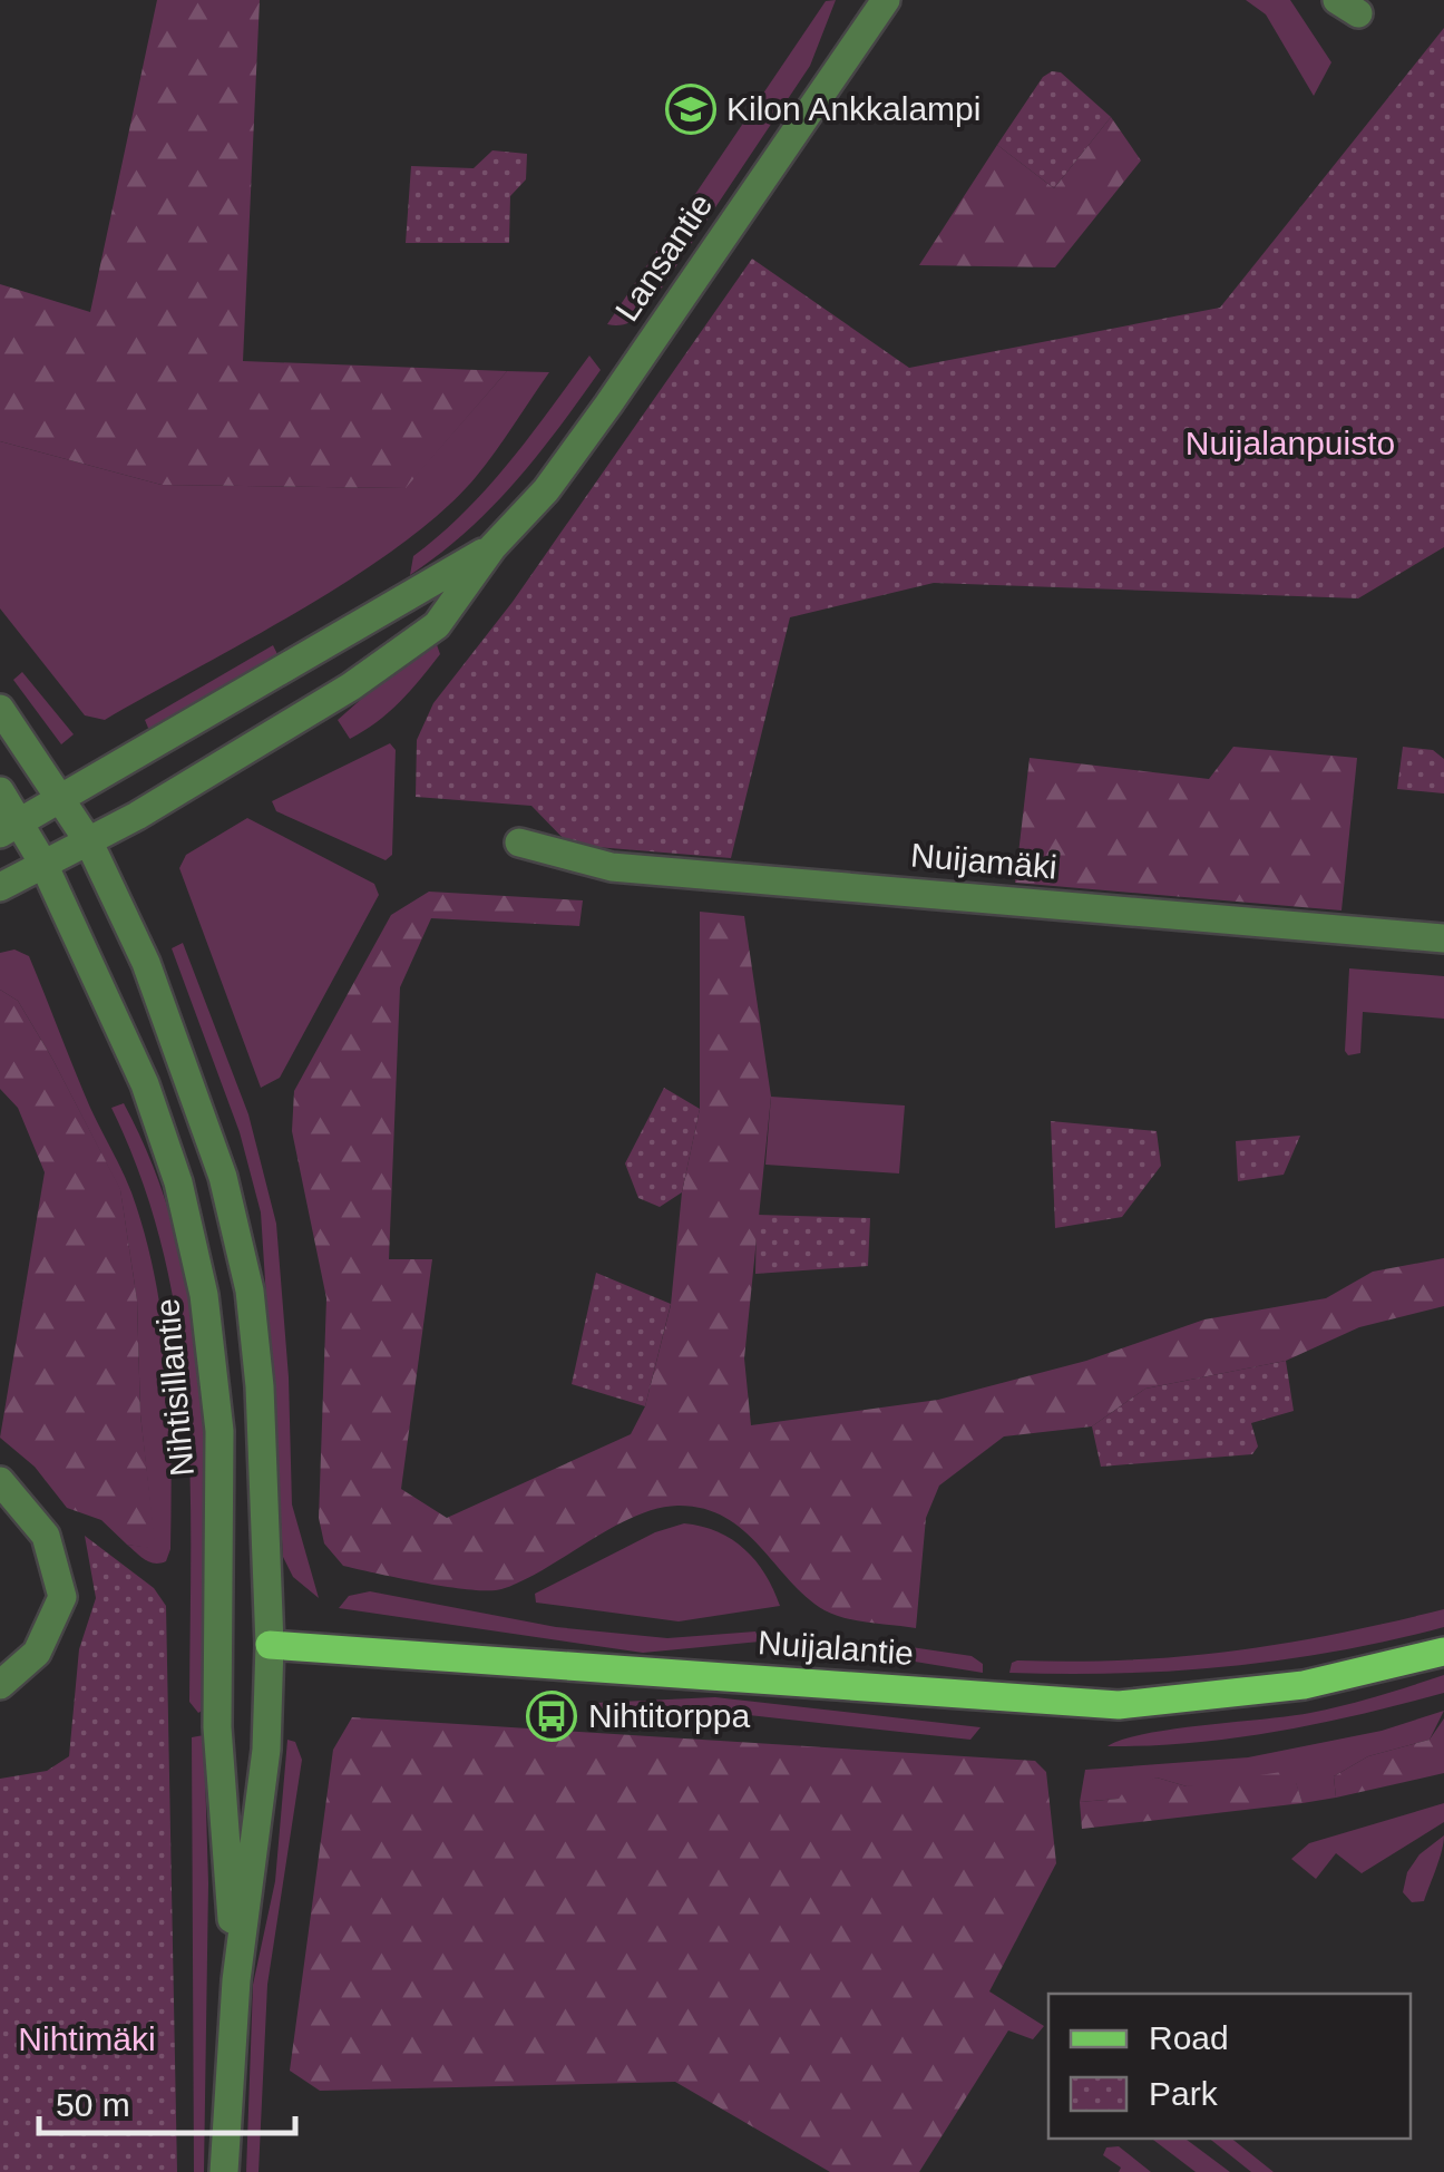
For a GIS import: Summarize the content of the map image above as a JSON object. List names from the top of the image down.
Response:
{
  "streets": {
    "main road": ["Nuijalantie"],
    "street": ["Lansantie", "Nuijamäki", "Nihtisillantie"]
  },
  "crossings": [
    ["Lansantie", "Nihtisillantie"],
    ["Nihtisillantie", "Nuijalantie"]
  ],
  "parks": ["Nuijalanpuisto", "Nihtimäki"],
  "places": {
    "school or university": ["Kilon Ankkalampi"],
    "bus stop": ["Nihtitorppa"]
  },
  "legend": ["Road", "Park"],
  "scale_bar": "50 m"
}
